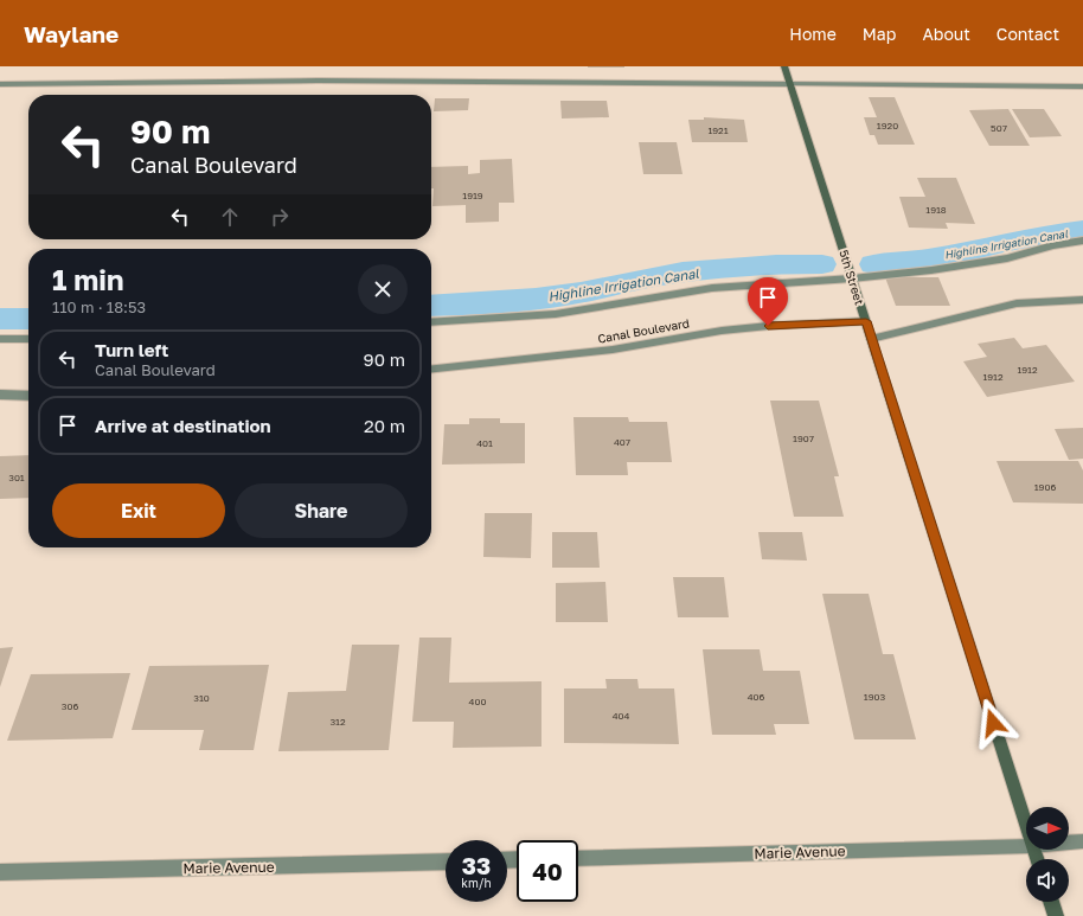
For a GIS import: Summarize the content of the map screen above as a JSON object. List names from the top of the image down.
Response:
{
  "streets": {
    "street": ["5th Street", "Canal Boulevard", "Marie Avenue"]
  },
  "crossings": [
    ["5th Street", "Canal Boulevard"]
  ],
  "water": ["Highline Irrigation Canal"],
  "house_numbers": [
    "1920",
    "507",
    "1921",
    "1919",
    "1918",
    "1912",
    "1912",
    "1907",
    "407",
    "401",
    "301",
    "1906",
    "406",
    "1903",
    "310",
    "400",
    "306",
    "404",
    "312"
  ],
  "north": "right",
  "page": {
    "header": "Waylane",
    "nav": [
      "Home",
      "Map",
      "About",
      "Contact"
    ],
    "turn": ["90 m", "Canal Boulevard"],
    "heading": ["1 min", "110 m · 18:53"],
    "list": [
      {
        "name": "Turn left",
        "note": "Canal Boulevard",
        "value": "90 m"
      },
      {
        "name": "Arrive at destination",
        "value": "20 m"
      }
    ],
    "buttons": ["Exit", "Share"],
    "speed": "33 km/h",
    "limit": "40"
  }
}
